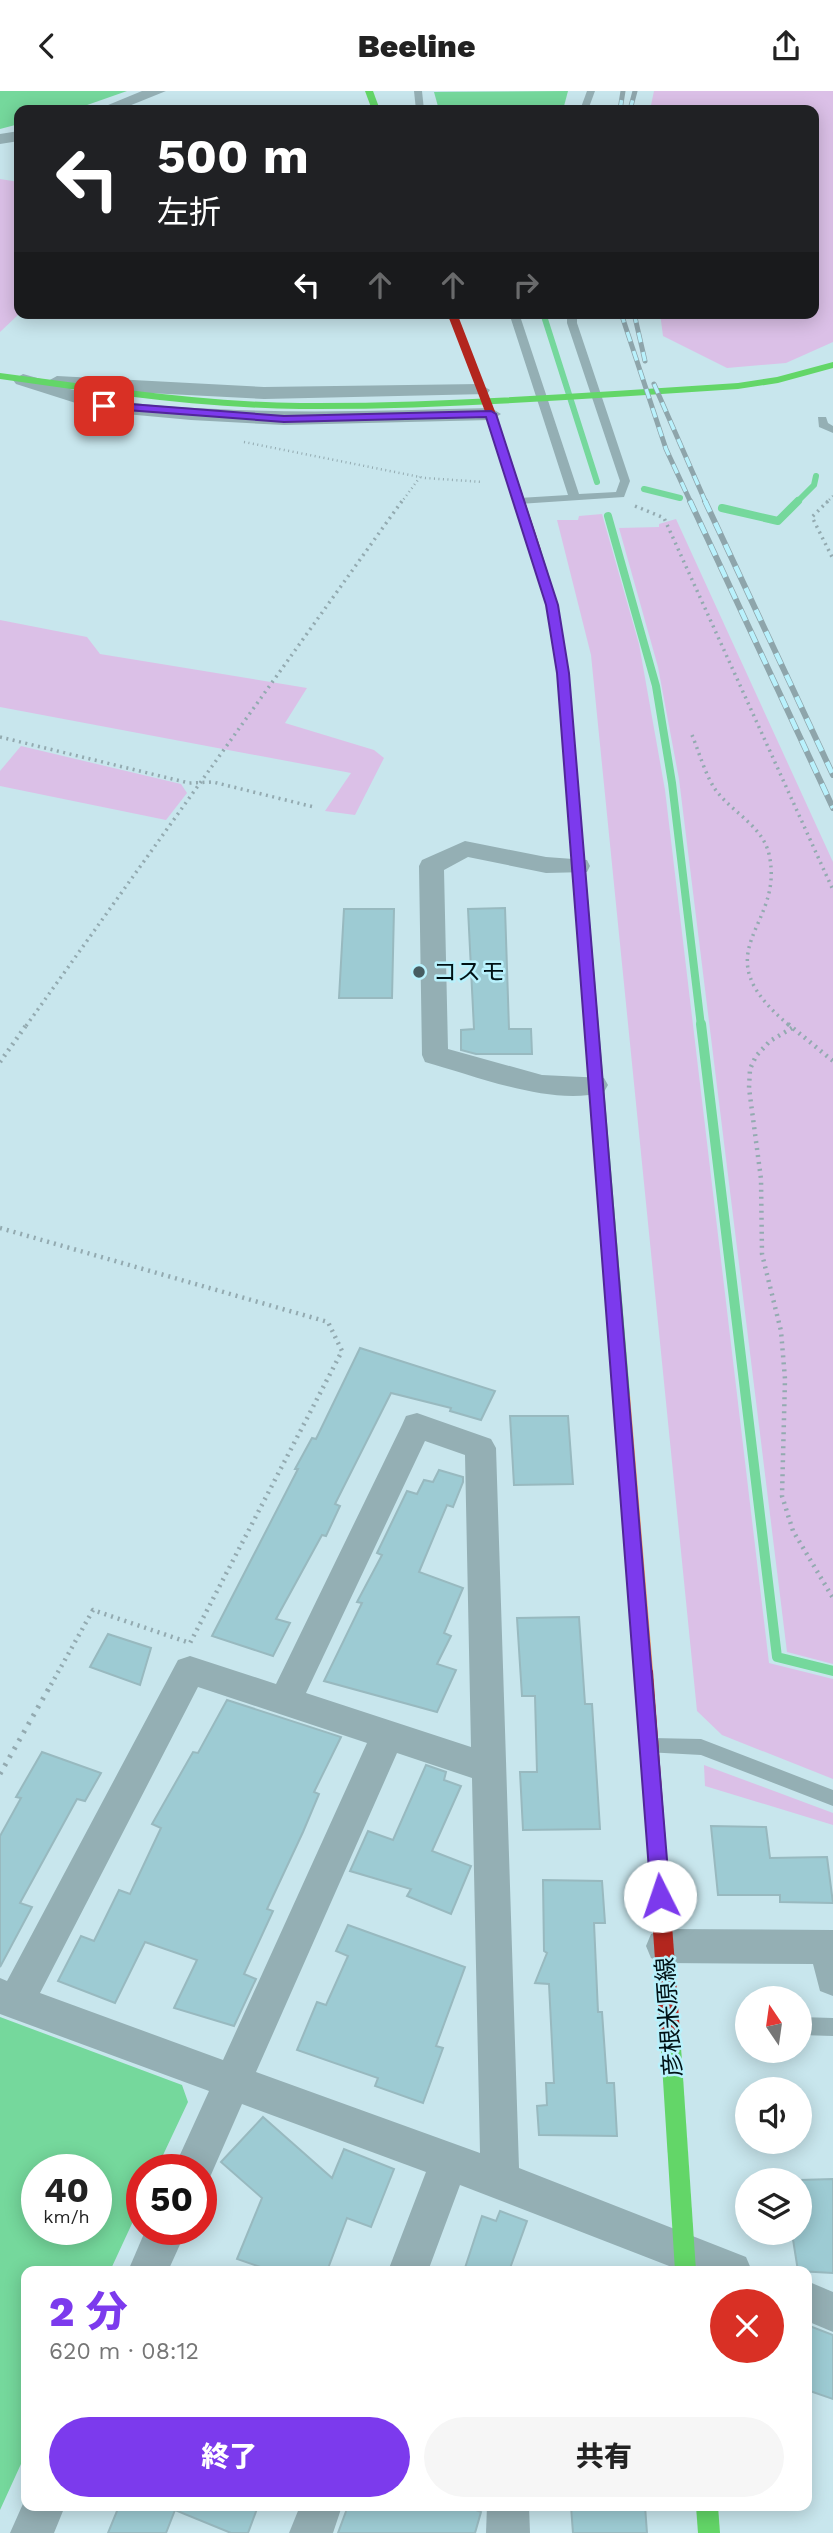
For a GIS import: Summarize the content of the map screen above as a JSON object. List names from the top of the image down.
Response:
{
  "streets": {
    "main road": ["彦根米原線"]
  },
  "places": ["コスモ"],
  "north": "top",
  "page": {
    "header": "Beeline",
    "turn": ["500 m", "左折"],
    "speed": "40 km/h",
    "limit": "50",
    "heading": ["2 分", "620 m · 08:12"],
    "buttons": ["終了", "共有"]
  }
}
